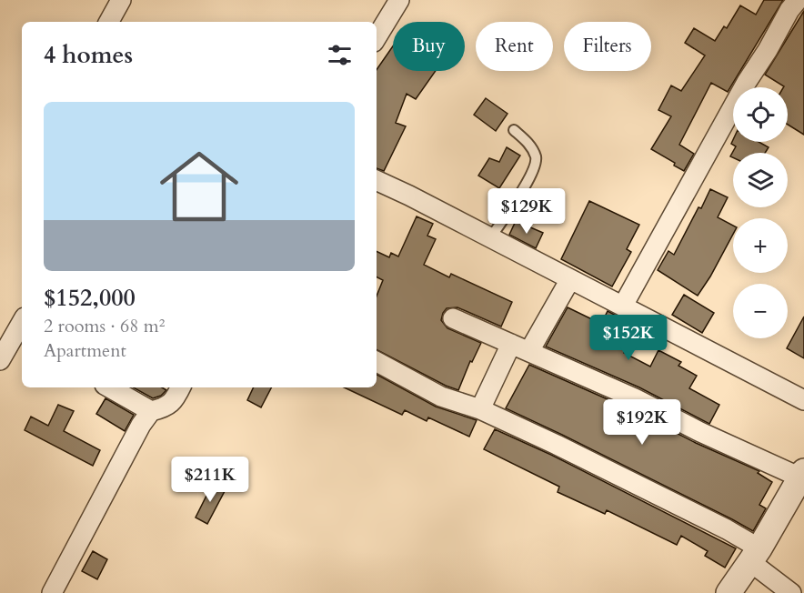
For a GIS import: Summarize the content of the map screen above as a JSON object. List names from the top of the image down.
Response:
{
  "page": {
    "chip": ["Buy", "Rent", "Filters"],
    "heading": "4 homes",
    "map_buttons": ["+", "−"],
    "list": [
      {
        "name": "$152,000",
        "note": "2 rooms · 68 m² · Apartment"
      }
    ],
    "price": [
      "$129K",
      "$152K",
      "$192K",
      "$211K"
    ]
  }
}
